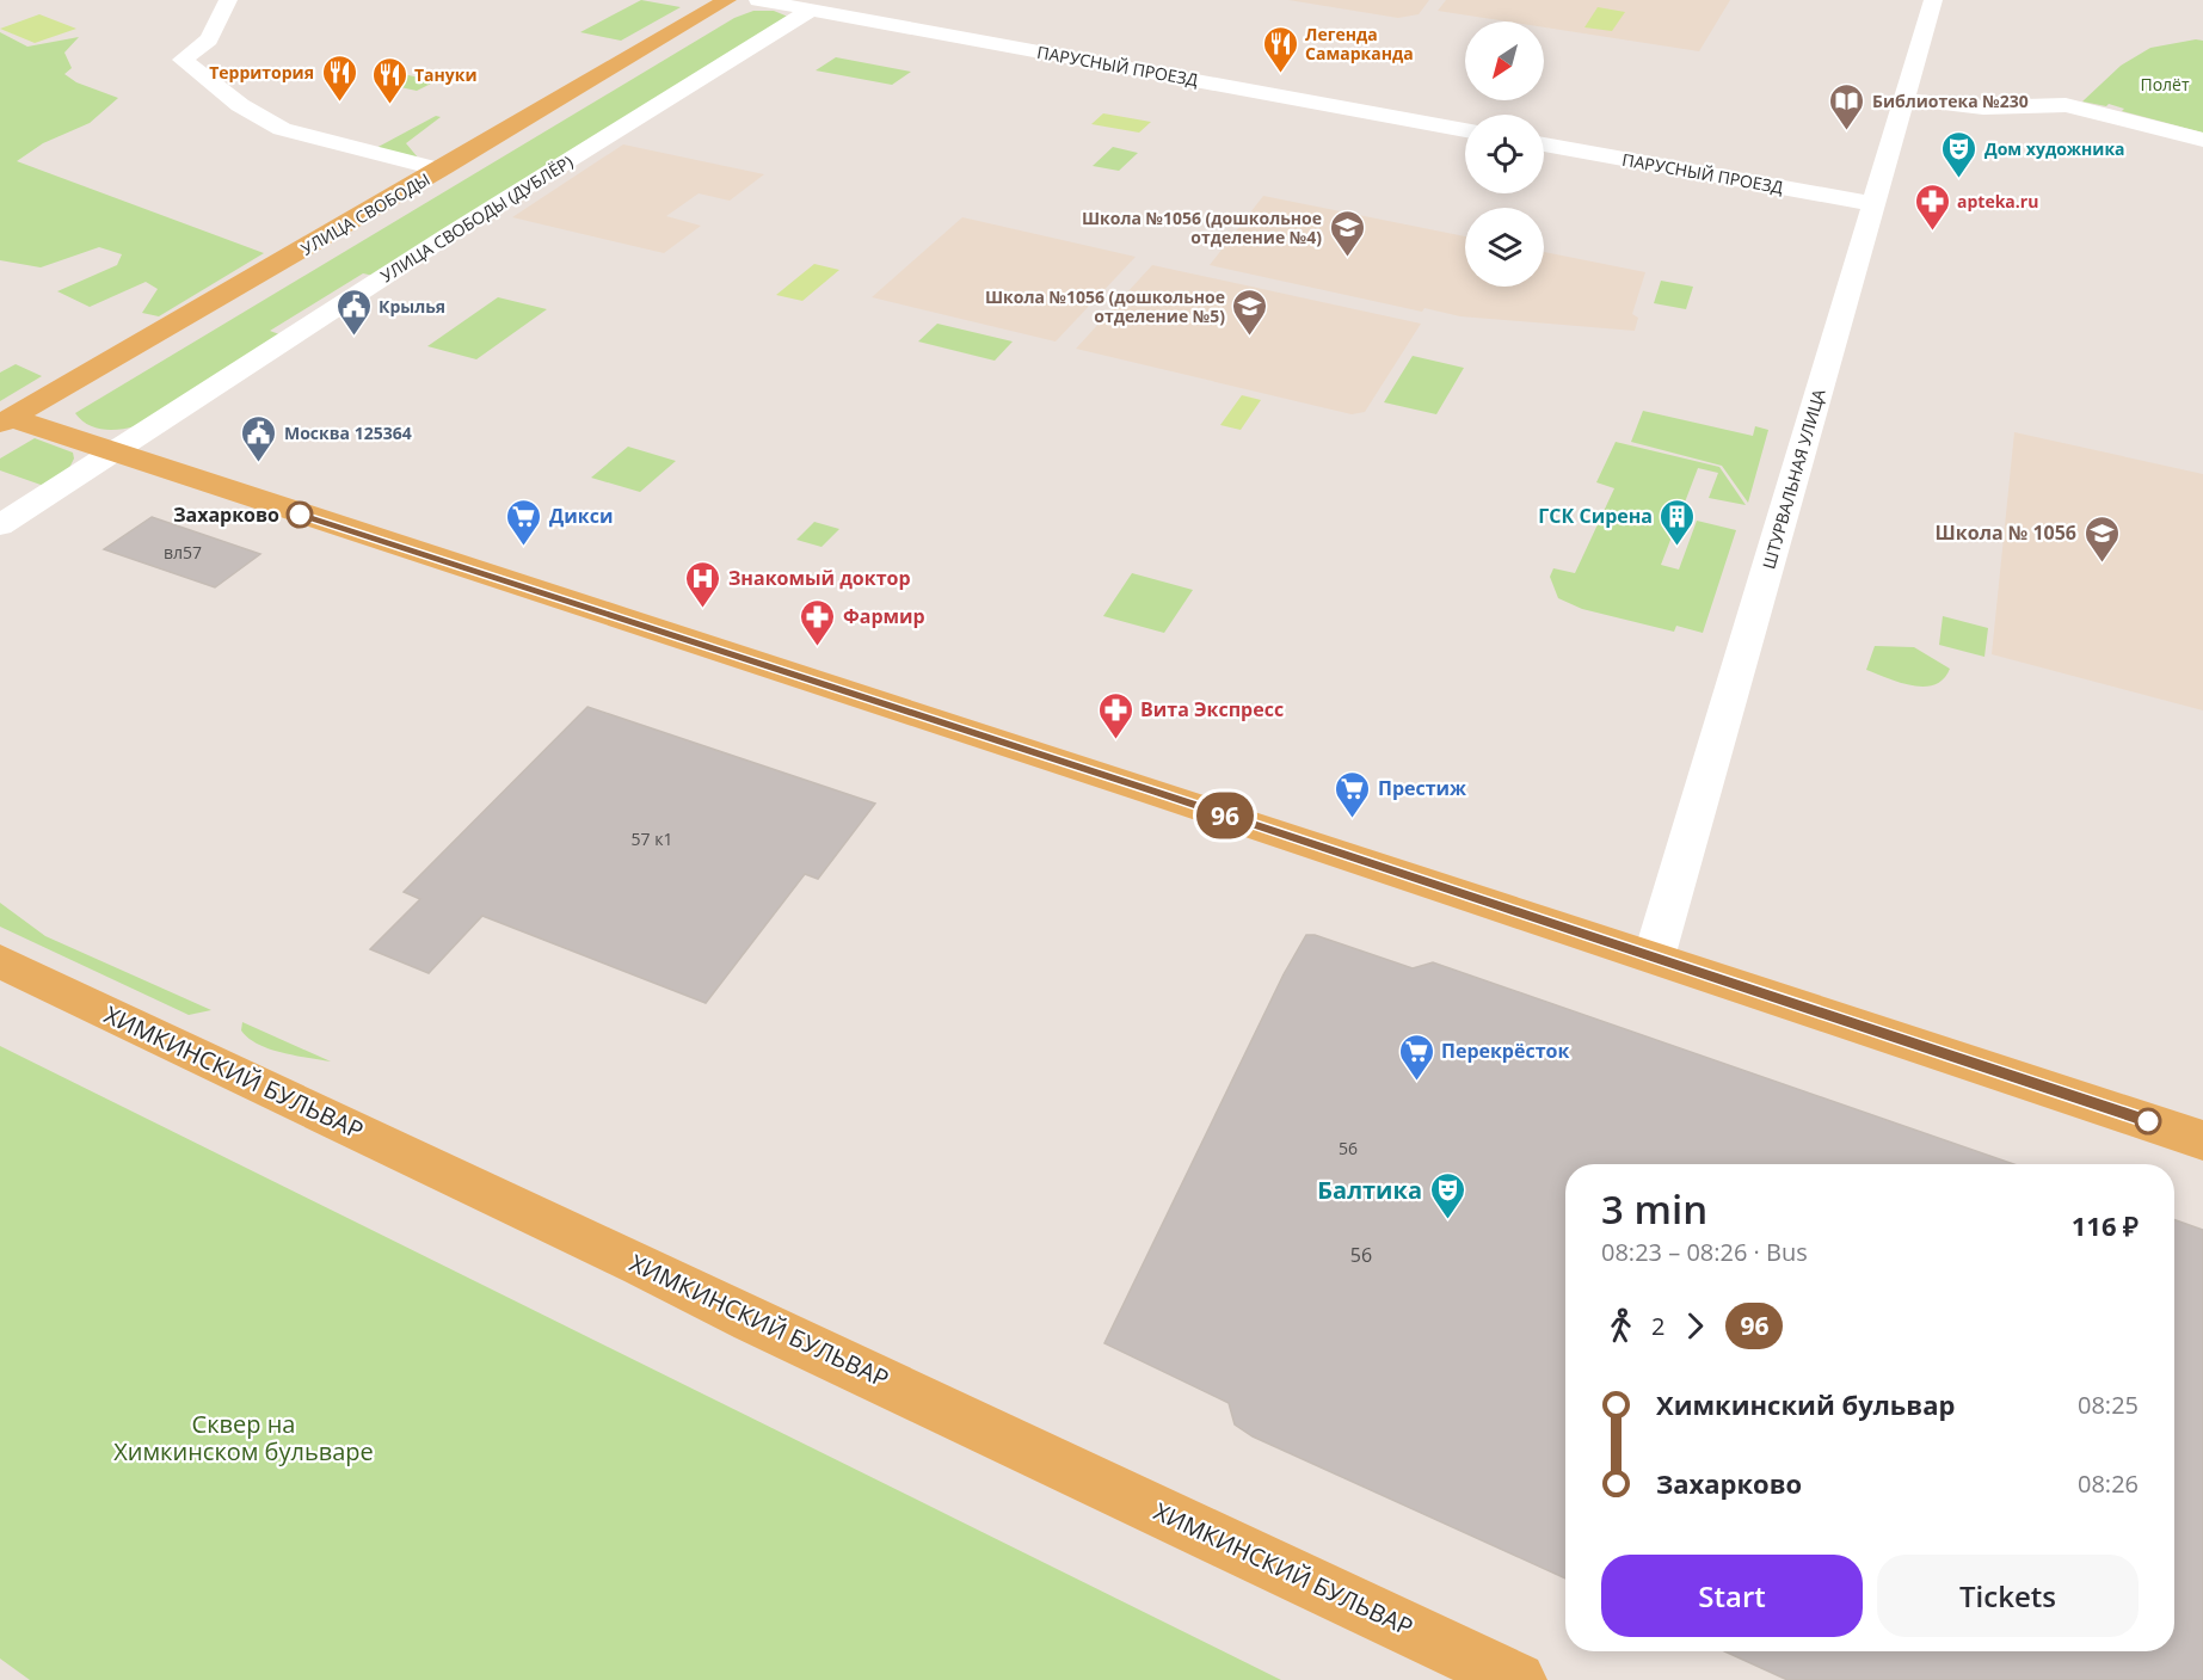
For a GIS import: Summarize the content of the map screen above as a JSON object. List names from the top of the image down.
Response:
{
  "streets": {
    "main road": ["УЛИЦА СВОБОДЫ", "ХИМКИНСКИЙ БУЛЬВАР"],
    "street": ["ПАРУСНЫЙ ПРОЕЗД", "УЛИЦА СВОБОДЫ (ДУБЛЁР)", "ШТУРВАЛЬНАЯ УЛИЦА"]
  },
  "crossings": [
    ["ПАРУСНЫЙ ПРОЕЗД", "УЛИЦА СВОБОДЫ (ДУБЛЁР)"],
    ["ПАРУСНЫЙ ПРОЕЗД", "ШТУРВАЛЬНАЯ УЛИЦА"]
  ],
  "parks": ["Полёт", "Сквер на Химкинском бульваре"],
  "places": {
    "restaurant": ["Легенда Самарканда", "Территория", "Тануки"],
    "library": ["Библиотека №230"],
    "theatre": ["Дом художника", "Балтика"],
    "pharmacy": ["apteka.ru", "Фармир", "Вита Экспресс"],
    "school or university": ["Школа №1056 (дошкольное отделение №4)", "Школа №1056 (дошкольное отделение №5)", "Школа № 1056"],
    "public building": ["Крылья", "Москва 125364"],
    "other": ["Захарково"],
    "supermarket": ["Дикси", "Престиж", "Перекрёсток"],
    "building": ["ГСК Сирена"],
    "hospital": ["Знакомый доктор"]
  },
  "lines": ["bus line 96"],
  "house_numbers": [
    "вл57",
    "57 к1",
    "56",
    "56"
  ],
  "north": "bottom left",
  "page": {
    "on_map": "96",
    "heading": ["3 min", "08:23 – 08:26 · Bus", "116 ₽"],
    "legs": ["2", "96"],
    "list": [
      {
        "name": "Химкинский бульвар",
        "value": "08:25"
      },
      {
        "name": "Захарково",
        "value": "08:26"
      }
    ],
    "buttons": ["Start", "Tickets"]
  }
}
